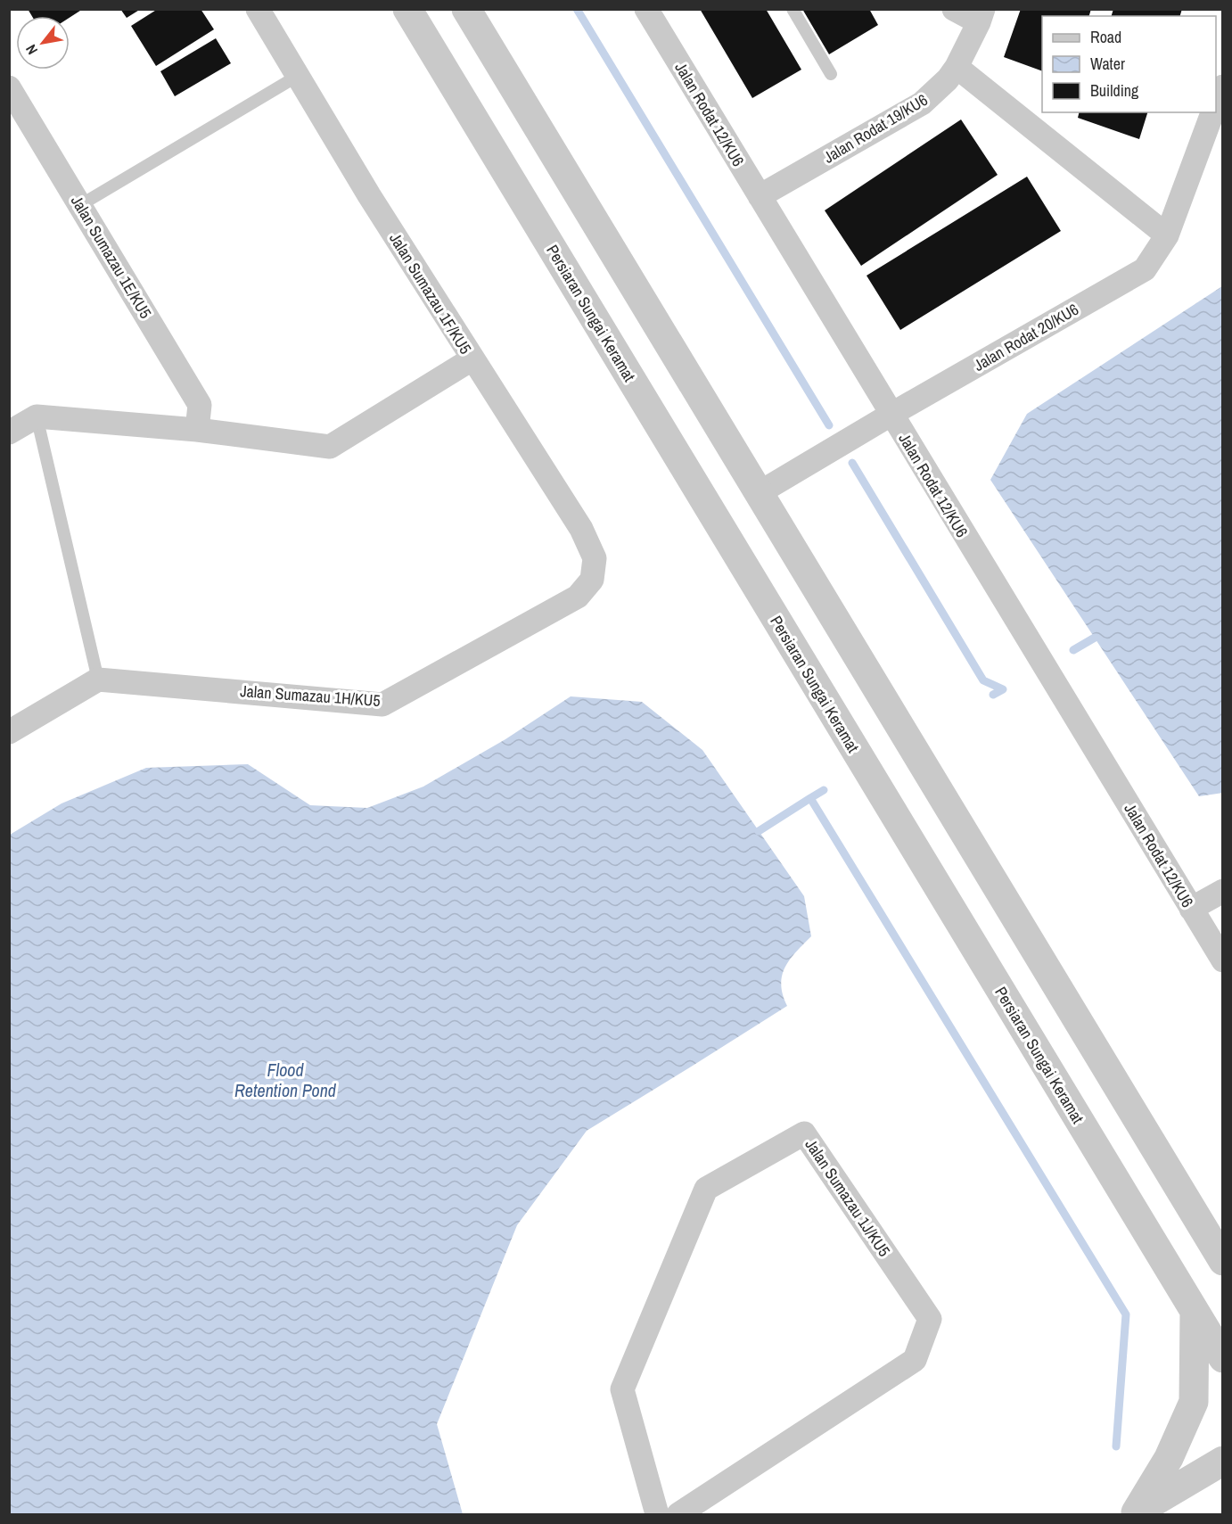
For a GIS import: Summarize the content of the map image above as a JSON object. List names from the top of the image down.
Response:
{
  "streets": {
    "street": [
      "Jalan Rodat 12/KU6",
      "Jalan Rodat 19/KU6",
      "Jalan Sumazau 1E/KU5",
      "Jalan Sumazau 1F/KU5",
      "Persiaran Sungai Keramat",
      "Jalan Rodat 20/KU6",
      "Jalan Sumazau 1H/KU5",
      "Jalan Sumazau 1J/KU5"
    ]
  },
  "crossings": [
    ["Jalan Rodat 12/KU6", "Jalan Rodat 19/KU6"],
    ["Jalan Rodat 12/KU6", "Jalan Rodat 20/KU6"],
    ["Jalan Sumazau 1F/KU5", "Jalan Sumazau 1H/KU5"]
  ],
  "water": ["Flood Retention Pond"],
  "legend": ["Road", "Water", "Building"],
  "north": "bottom left"
}
